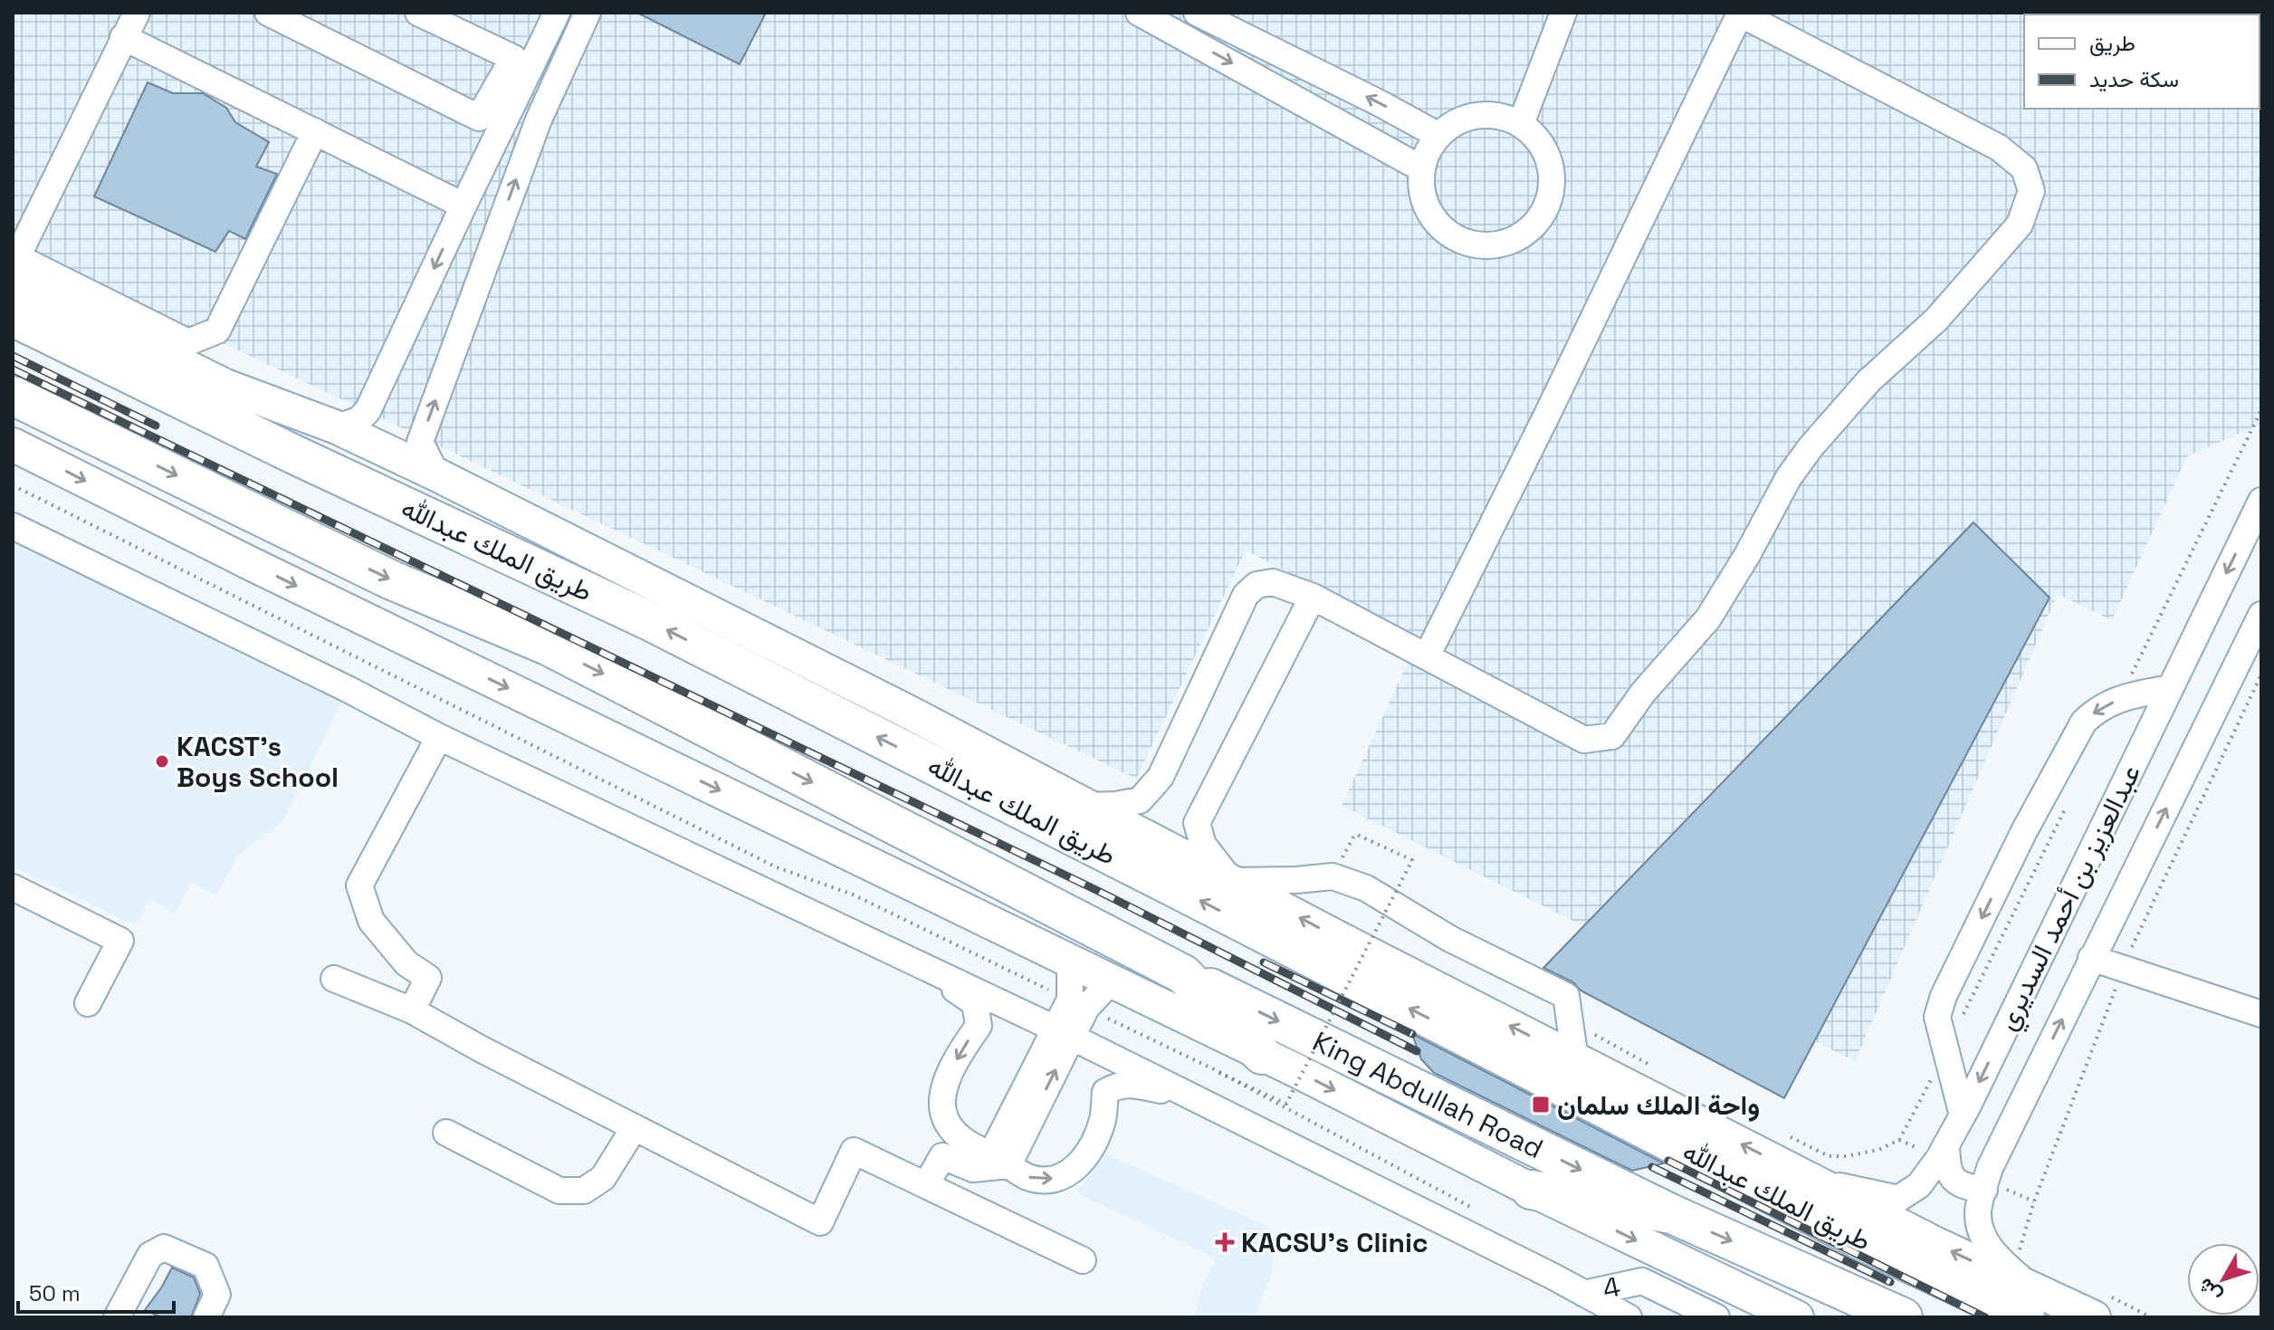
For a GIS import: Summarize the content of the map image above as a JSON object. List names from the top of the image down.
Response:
{
  "streets": {
    "highway": ["طريق الملك عبدالله", "King Abdullah Road"],
    "street": ["عبدالعزيز بن أحمد السديري", "4"]
  },
  "crossings": [
    ["طريق الملك عبدالله", "عبدالعزيز بن أحمد السديري"],
    ["طريق الملك عبدالله", "King Abdullah Road"]
  ],
  "one_way": ["King Abdullah Road"],
  "places": {
    "other": ["KACST's Boys School"],
    "transit": ["واحة الملك سلمان"],
    "health": ["KACSU's Clinic"]
  },
  "legend": ["طريق", "سكة حديد"],
  "scale_bar": "50 m",
  "north": "bottom left"
}
